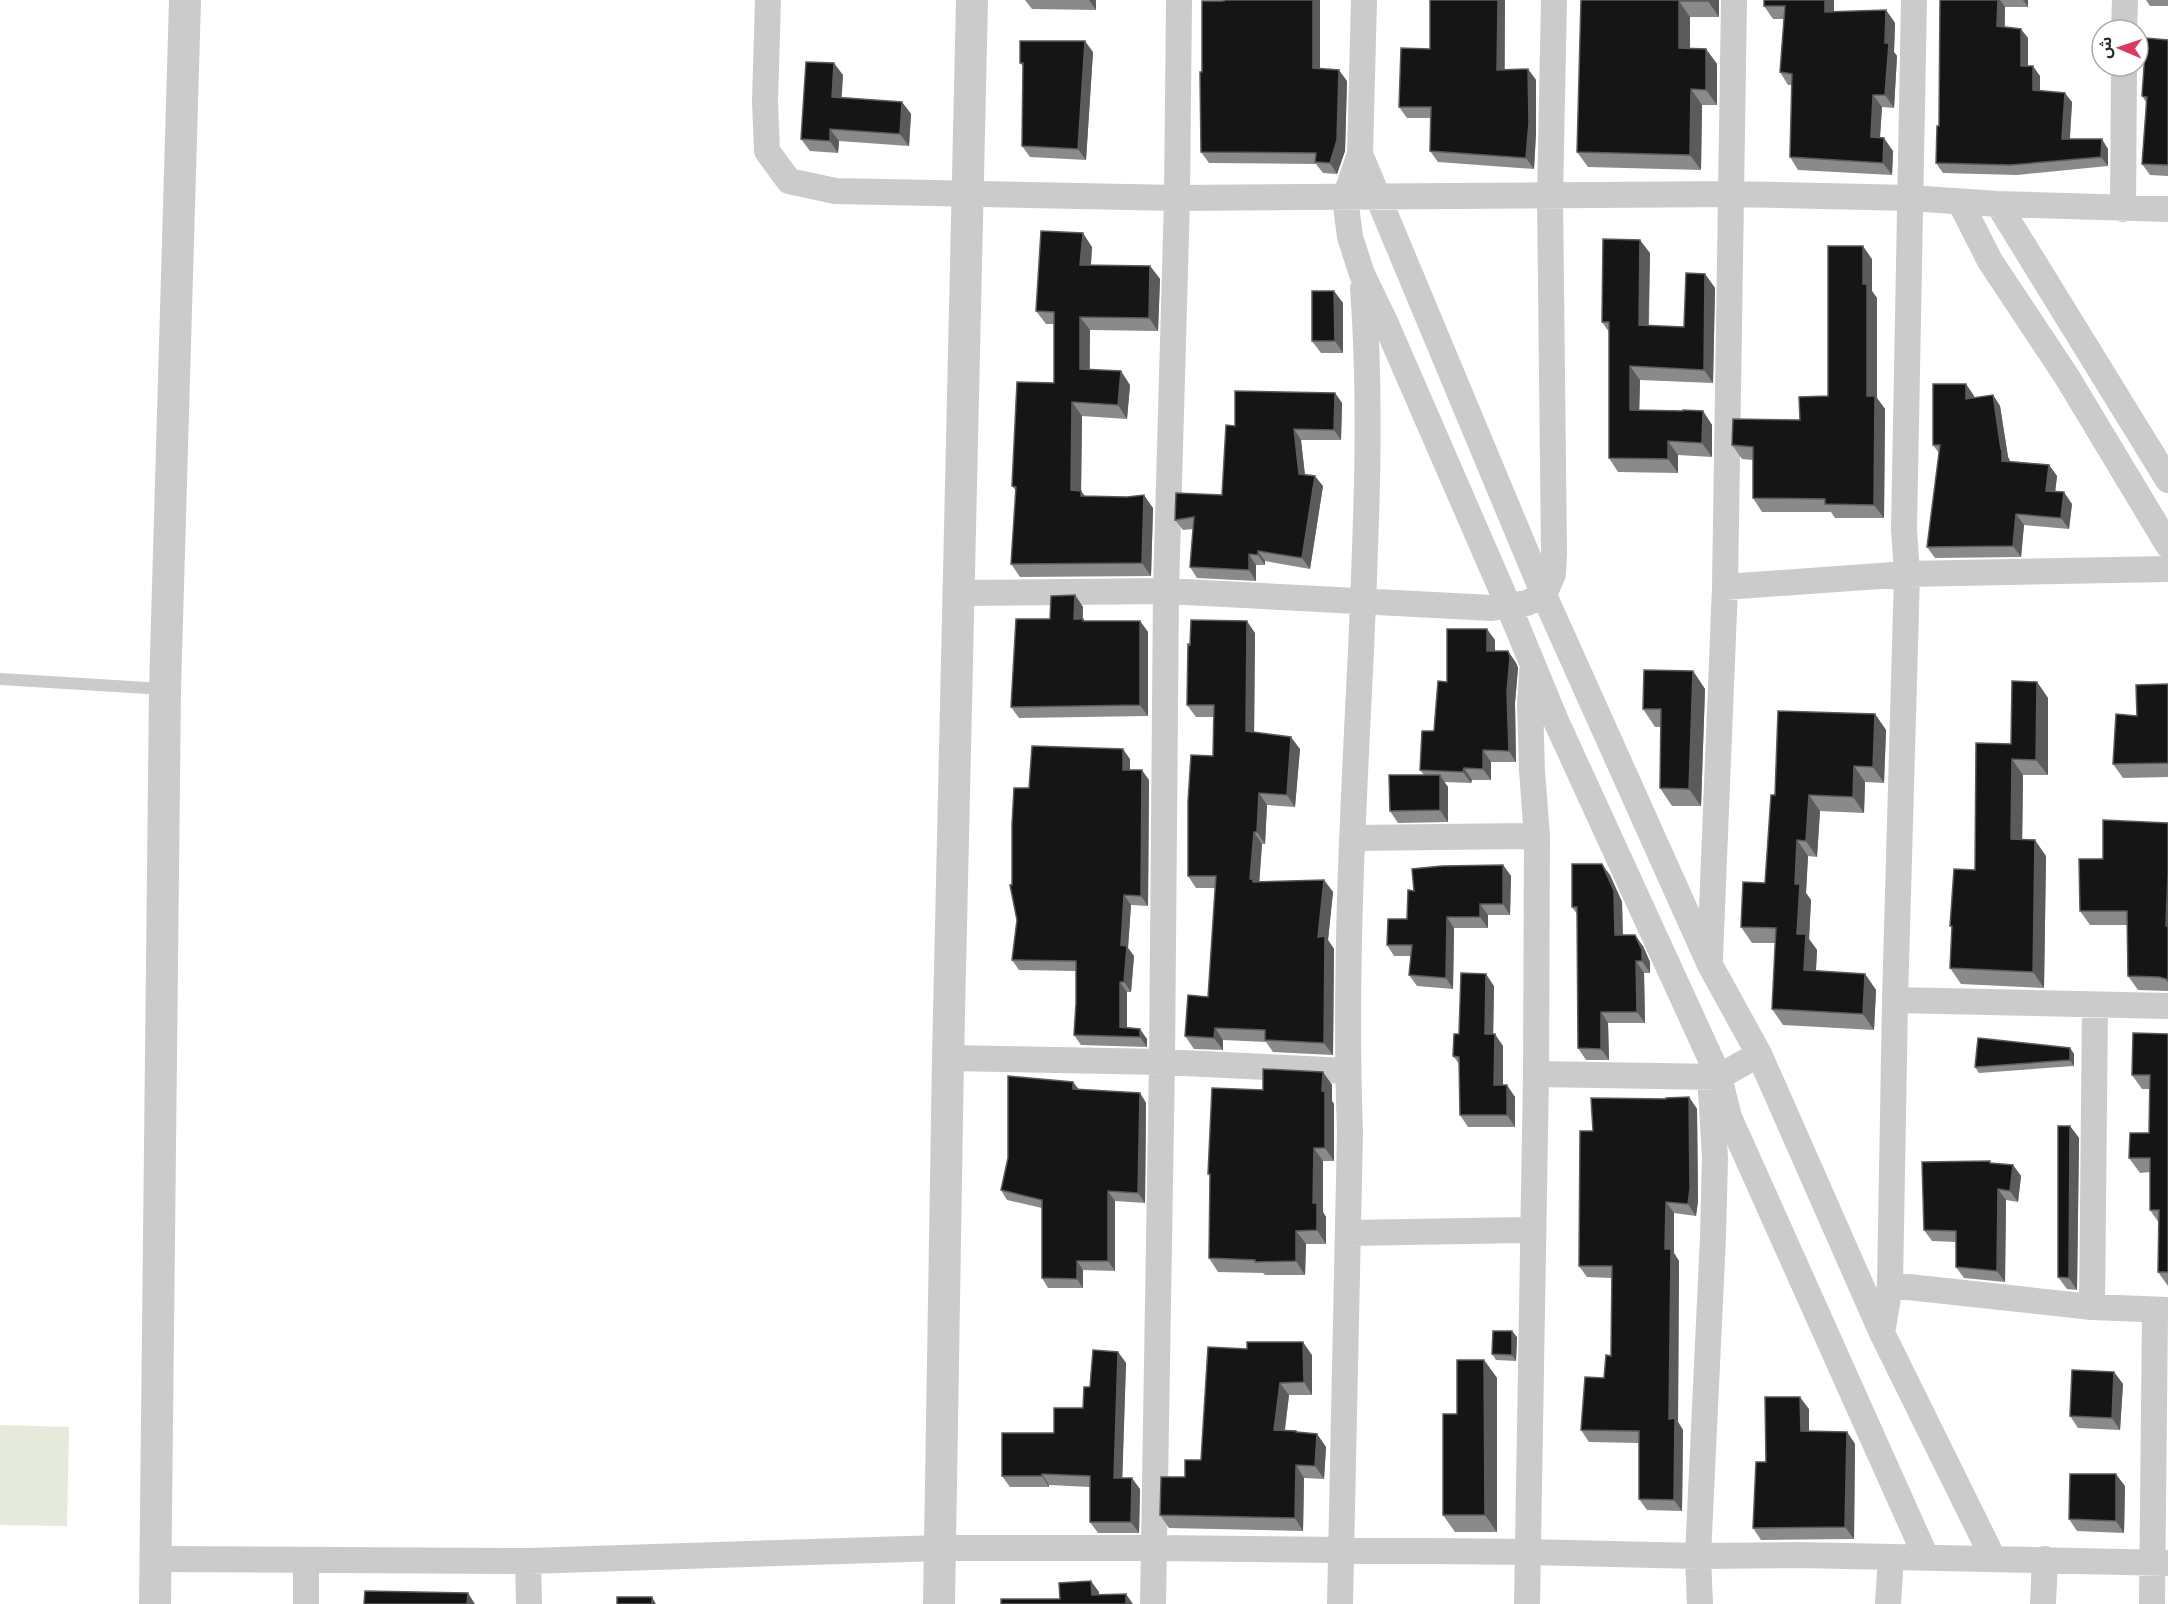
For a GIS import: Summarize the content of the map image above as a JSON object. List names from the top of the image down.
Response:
{
  "north": "left"
}
